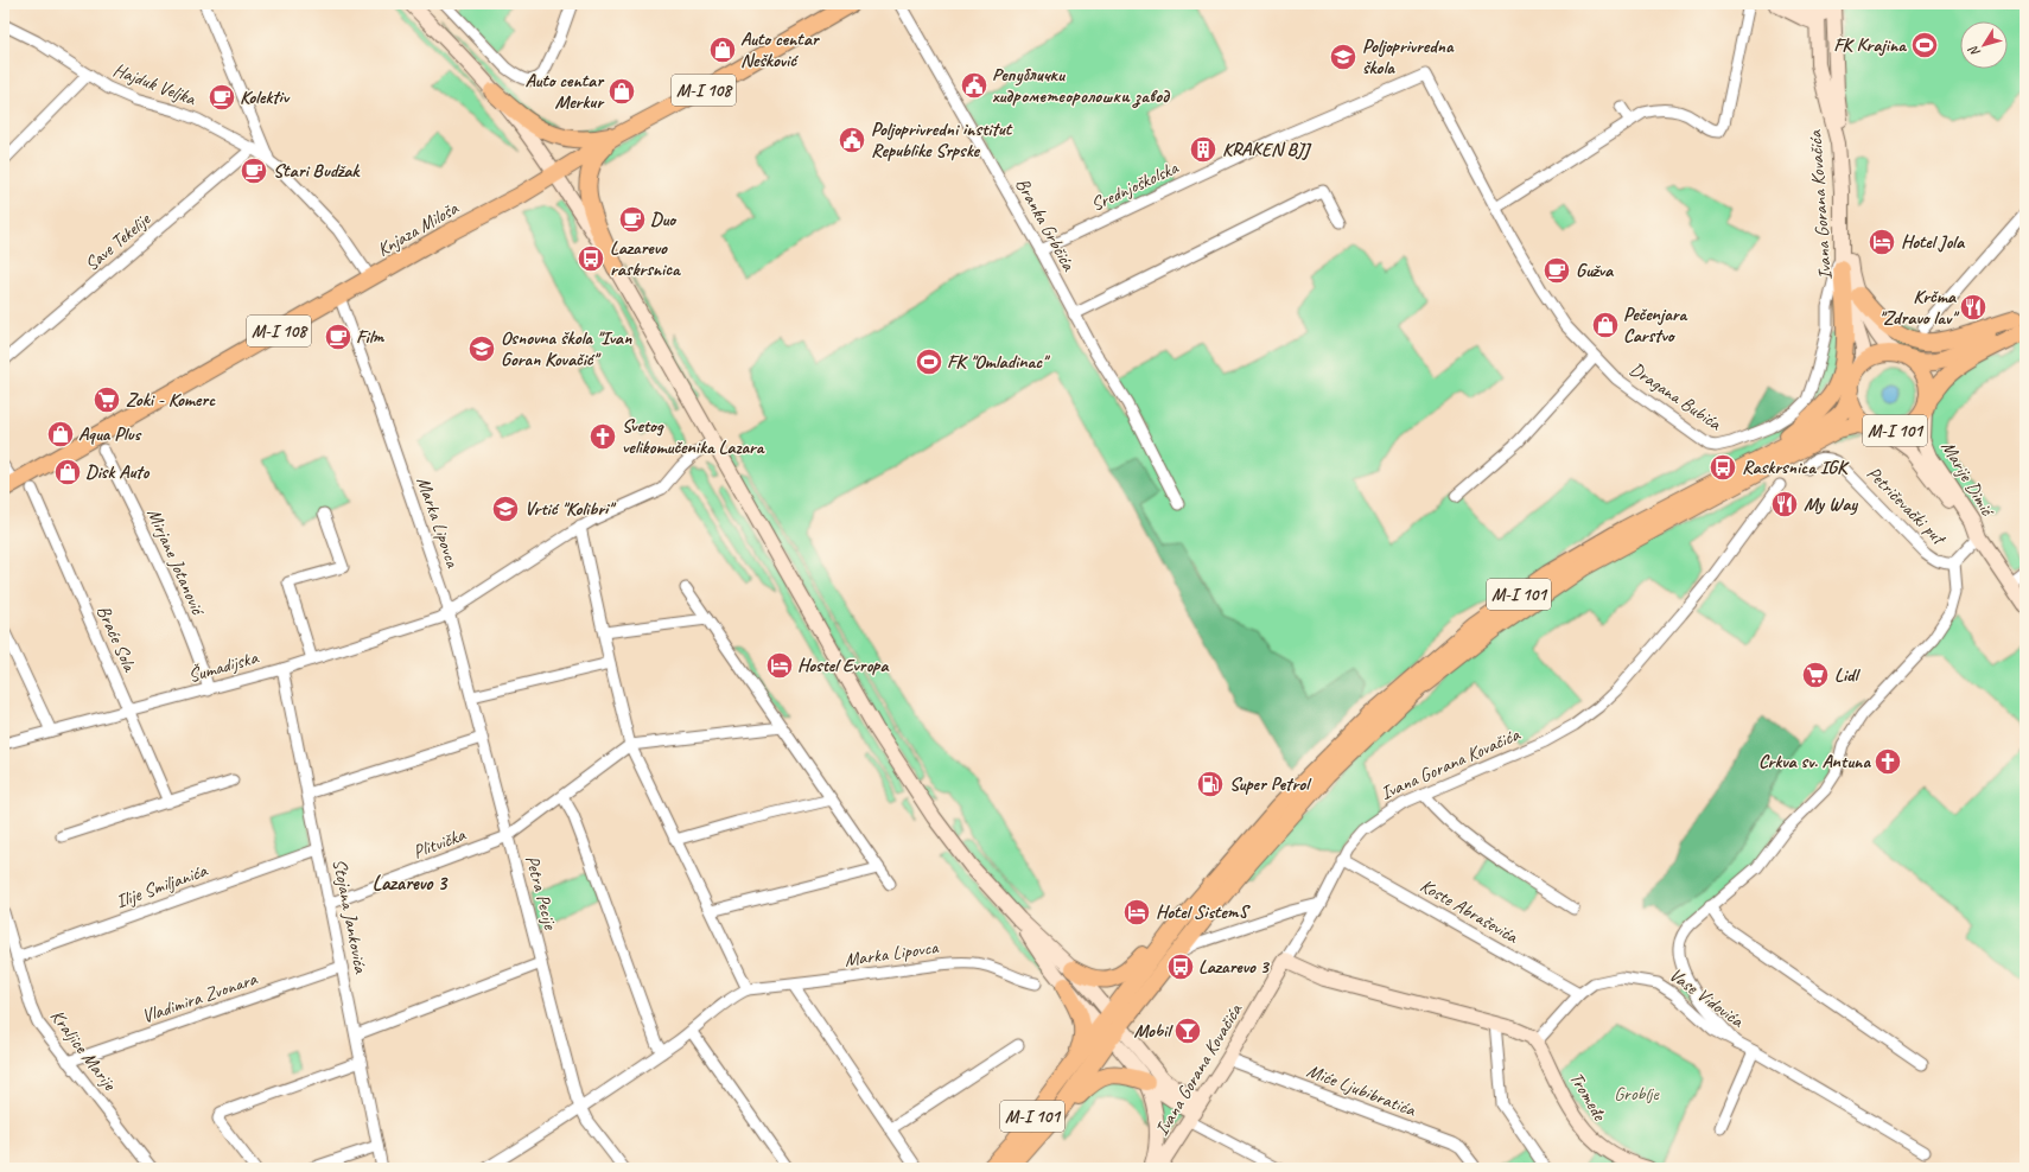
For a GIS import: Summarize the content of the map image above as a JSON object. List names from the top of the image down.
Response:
{
  "streets": {
    "main road": ["M-I 108", "Knjaza Miloša", "M-I 101"],
    "street": [
      "Hajduk Veljka",
      "Srednjoškolska",
      "Ivana Gorana Kovačića",
      "Branka Grbčića",
      "Save Tekelije",
      "Dragana Bubića",
      "Marije Dimić",
      "Petričevački put",
      "Marka Lipovca",
      "Mirjane Jotanović",
      "Braće Sola",
      "Šumadijska",
      "Plitvička",
      "Ilije Smiljanića",
      "Petra Pecije",
      "Koste Abraševića",
      "Stojana Jankovića",
      "Vladimira Zvonara",
      "Vase Vidovića",
      "Kraljice Marije",
      "Miće Ljubibratića",
      "Tromeđe"
    ]
  },
  "crossings": [
    ["Hajduk Veljka", "Save Tekelije"],
    ["Srednjoškolska", "Branka Grbčića"],
    ["Srednjoškolska", "Dragana Bubića"],
    ["Ivana Gorana Kovačića", "Dragana Bubića"],
    ["Ivana Gorana Kovačića", "M-I 101"],
    ["Ivana Gorana Kovačića", "Marije Dimić"],
    ["Ivana Gorana Kovačića", "Koste Abraševića"],
    ["Ivana Gorana Kovačića", "Miće Ljubibratića"],
    ["Knjaza Miloša", "Marka Lipovca"],
    ["M-I 101", "Marije Dimić"],
    ["Marije Dimić", "Petričevački put"],
    ["Marka Lipovca", "Šumadijska"],
    ["Marka Lipovca", "Petra Pecije"],
    ["Mirjane Jotanović", "Šumadijska"],
    ["Braće Sola", "Šumadijska"],
    ["Šumadijska", "Petra Pecije"],
    ["Šumadijska", "Stojana Jankovića"],
    ["Plitvička", "Petra Pecije"],
    ["Plitvička", "Stojana Jankovića"],
    ["Ilije Smiljanića", "Stojana Jankovića"],
    ["Ilije Smiljanića", "Kraljice Marije"],
    ["Koste Abraševića", "Vase Vidovića"],
    ["Stojana Jankovića", "Vladimira Zvonara"],
    ["Vladimira Zvonara", "Kraljice Marije"],
    ["Vase Vidovića", "Tromeđe"]
  ],
  "districts": ["Lazarevo 3"],
  "parks": ["Groblje"],
  "places": {
    "sports": ["FK Krajina", "FK \"Omladinac\""],
    "shop": [
      "Auto centar Nešković",
      "Auto centar Merkur",
      "Pečenjara Carstvo",
      "Aqua Plus",
      "Disk Auto"
    ],
    "school or university": ["Poljoprivredna škola", "Osnovna škola \"Ivan Goran Kovačić\"", "Vrtić \"Kolibri\""],
    "public building": ["Републички хидрометеоролошки завод", "Poljoprivredni institut Republike Srpske"],
    "cafe": [
      "Kolektiv",
      "Stari Budžak",
      "Duo",
      "Gužva",
      "Film"
    ],
    "building": ["KRAKEN BJJ"],
    "hotel": ["Hotel Jola", "Hostel Evropa", "Hotel SistemS"],
    "bus stop": ["Lazarevo raskrsnica", "Raskrsnica IGK", "Lazarevo 3"],
    "restaurant": ["Krčma \"Zdravo lav\"", "My Way"],
    "supermarket": ["Zoki - Komerc", "Lidl"],
    "church": ["Svetog velikomučenika Lazara", "Crkva sv. Antuna"],
    "fuel station": ["Super Petrol"],
    "bar": ["Mobil"]
  },
  "north": "bottom left"
}
